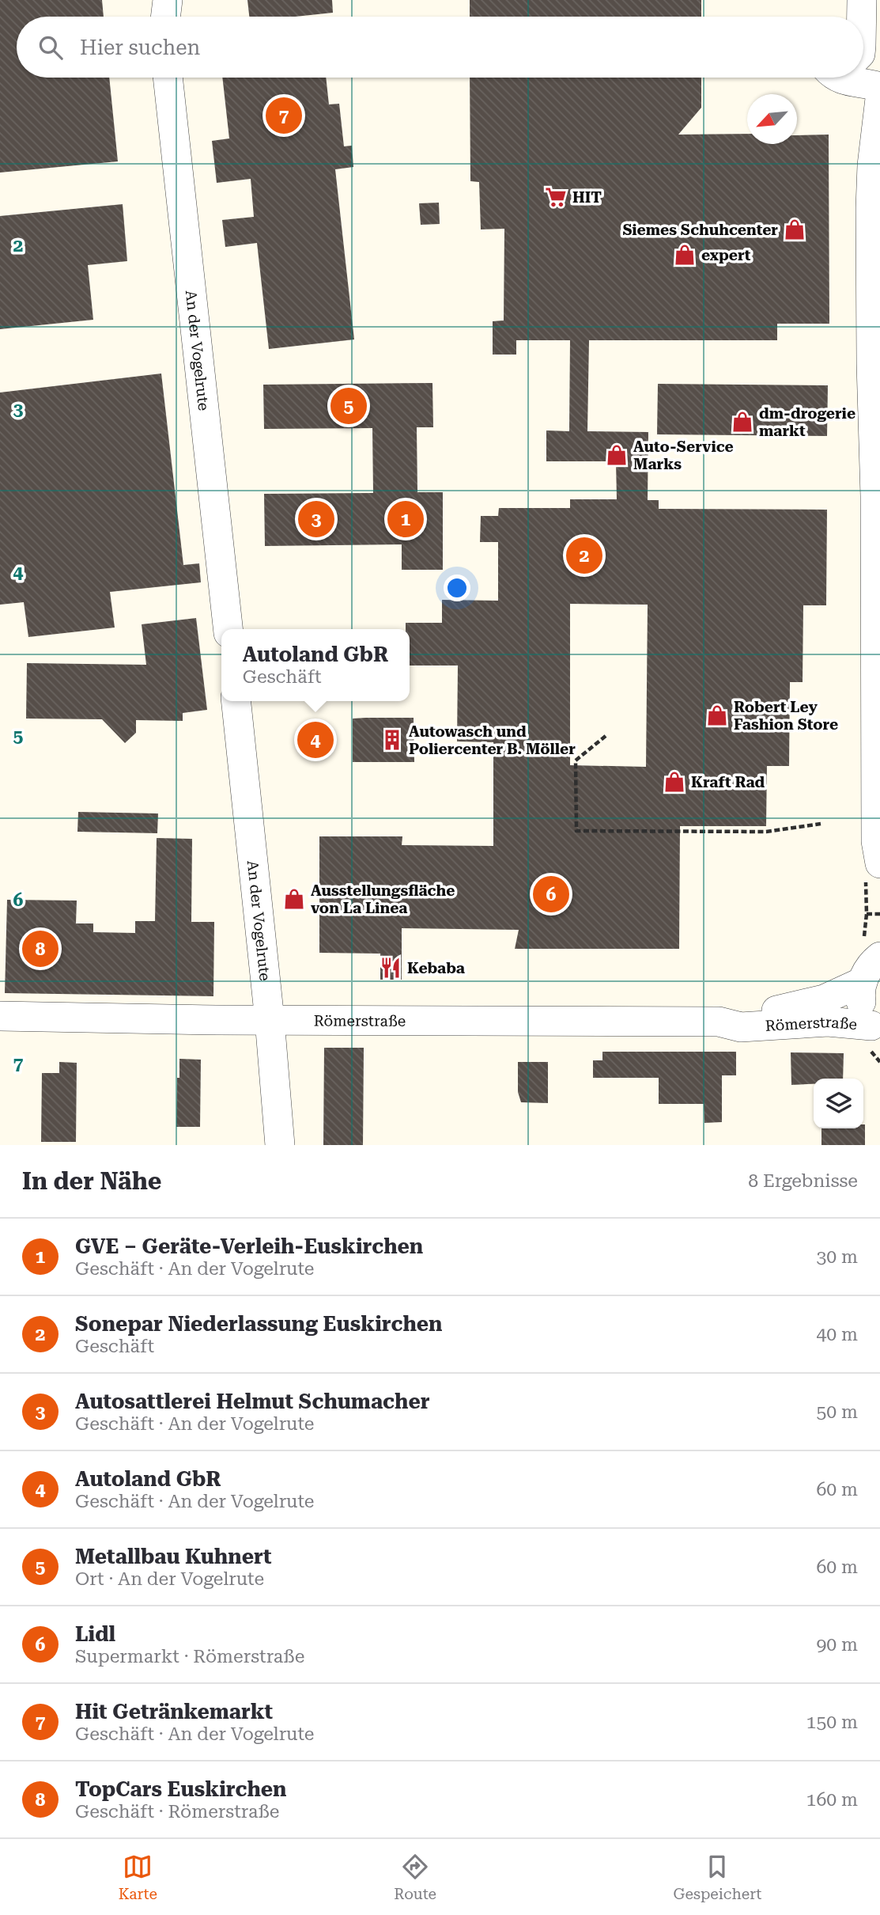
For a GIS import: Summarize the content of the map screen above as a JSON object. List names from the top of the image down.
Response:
{
  "streets": {
    "street": ["An der Vogelrute", "Römerstraße"]
  },
  "crossings": [
    ["An der Vogelrute", "Römerstraße"]
  ],
  "places": {
    "supermarket": ["HIT"],
    "shop": [
      "Siemes Schuhcenter",
      "expert",
      "dm-drogerie markt",
      "Auto-Service Marks",
      "Robert Ley Fashion Store",
      "Kraft Rad",
      "Ausstellungsfläche von La Linea"
    ],
    "building": ["Autowasch und Poliercenter B. Möller"],
    "restaurant": ["Kebaba"]
  },
  "north": "bottom left",
  "page": {
    "search": "Hier suchen",
    "pins": [
      "7",
      "5",
      "1",
      "3",
      "2",
      "4",
      "6",
      "8"
    ],
    "popup": ["Autoland GbR", "Geschäft"],
    "heading": ["In der Nähe", "8 Ergebnisse"],
    "list": [
      {
        "mark": "1",
        "name": "GVE – Geräte-Verleih-Euskirchen",
        "note": "Geschäft · An der Vogelrute",
        "value": "30 m"
      },
      {
        "mark": "2",
        "name": "Sonepar Niederlassung Euskirchen",
        "note": "Geschäft",
        "value": "40 m"
      },
      {
        "mark": "3",
        "name": "Autosattlerei Helmut Schumacher",
        "note": "Geschäft · An der Vogelrute",
        "value": "50 m"
      },
      {
        "mark": "4",
        "name": "Autoland GbR",
        "note": "Geschäft · An der Vogelrute",
        "value": "60 m"
      },
      {
        "mark": "5",
        "name": "Metallbau Kuhnert",
        "note": "Ort · An der Vogelrute",
        "value": "60 m"
      },
      {
        "mark": "6",
        "name": "Lidl",
        "note": "Supermarkt · Römerstraße",
        "value": "90 m"
      },
      {
        "mark": "7",
        "name": "Hit Getränkemarkt",
        "note": "Geschäft · An der Vogelrute",
        "value": "150 m"
      },
      {
        "mark": "8",
        "name": "TopCars Euskirchen",
        "note": "Geschäft · Römerstraße",
        "value": "160 m"
      }
    ],
    "nav": ["Karte", "Route", "Gespeichert"]
  },
  "grid": {
    "rows": [
      "2",
      "3",
      "4",
      "5",
      "6",
      "7"
    ]
  }
}
